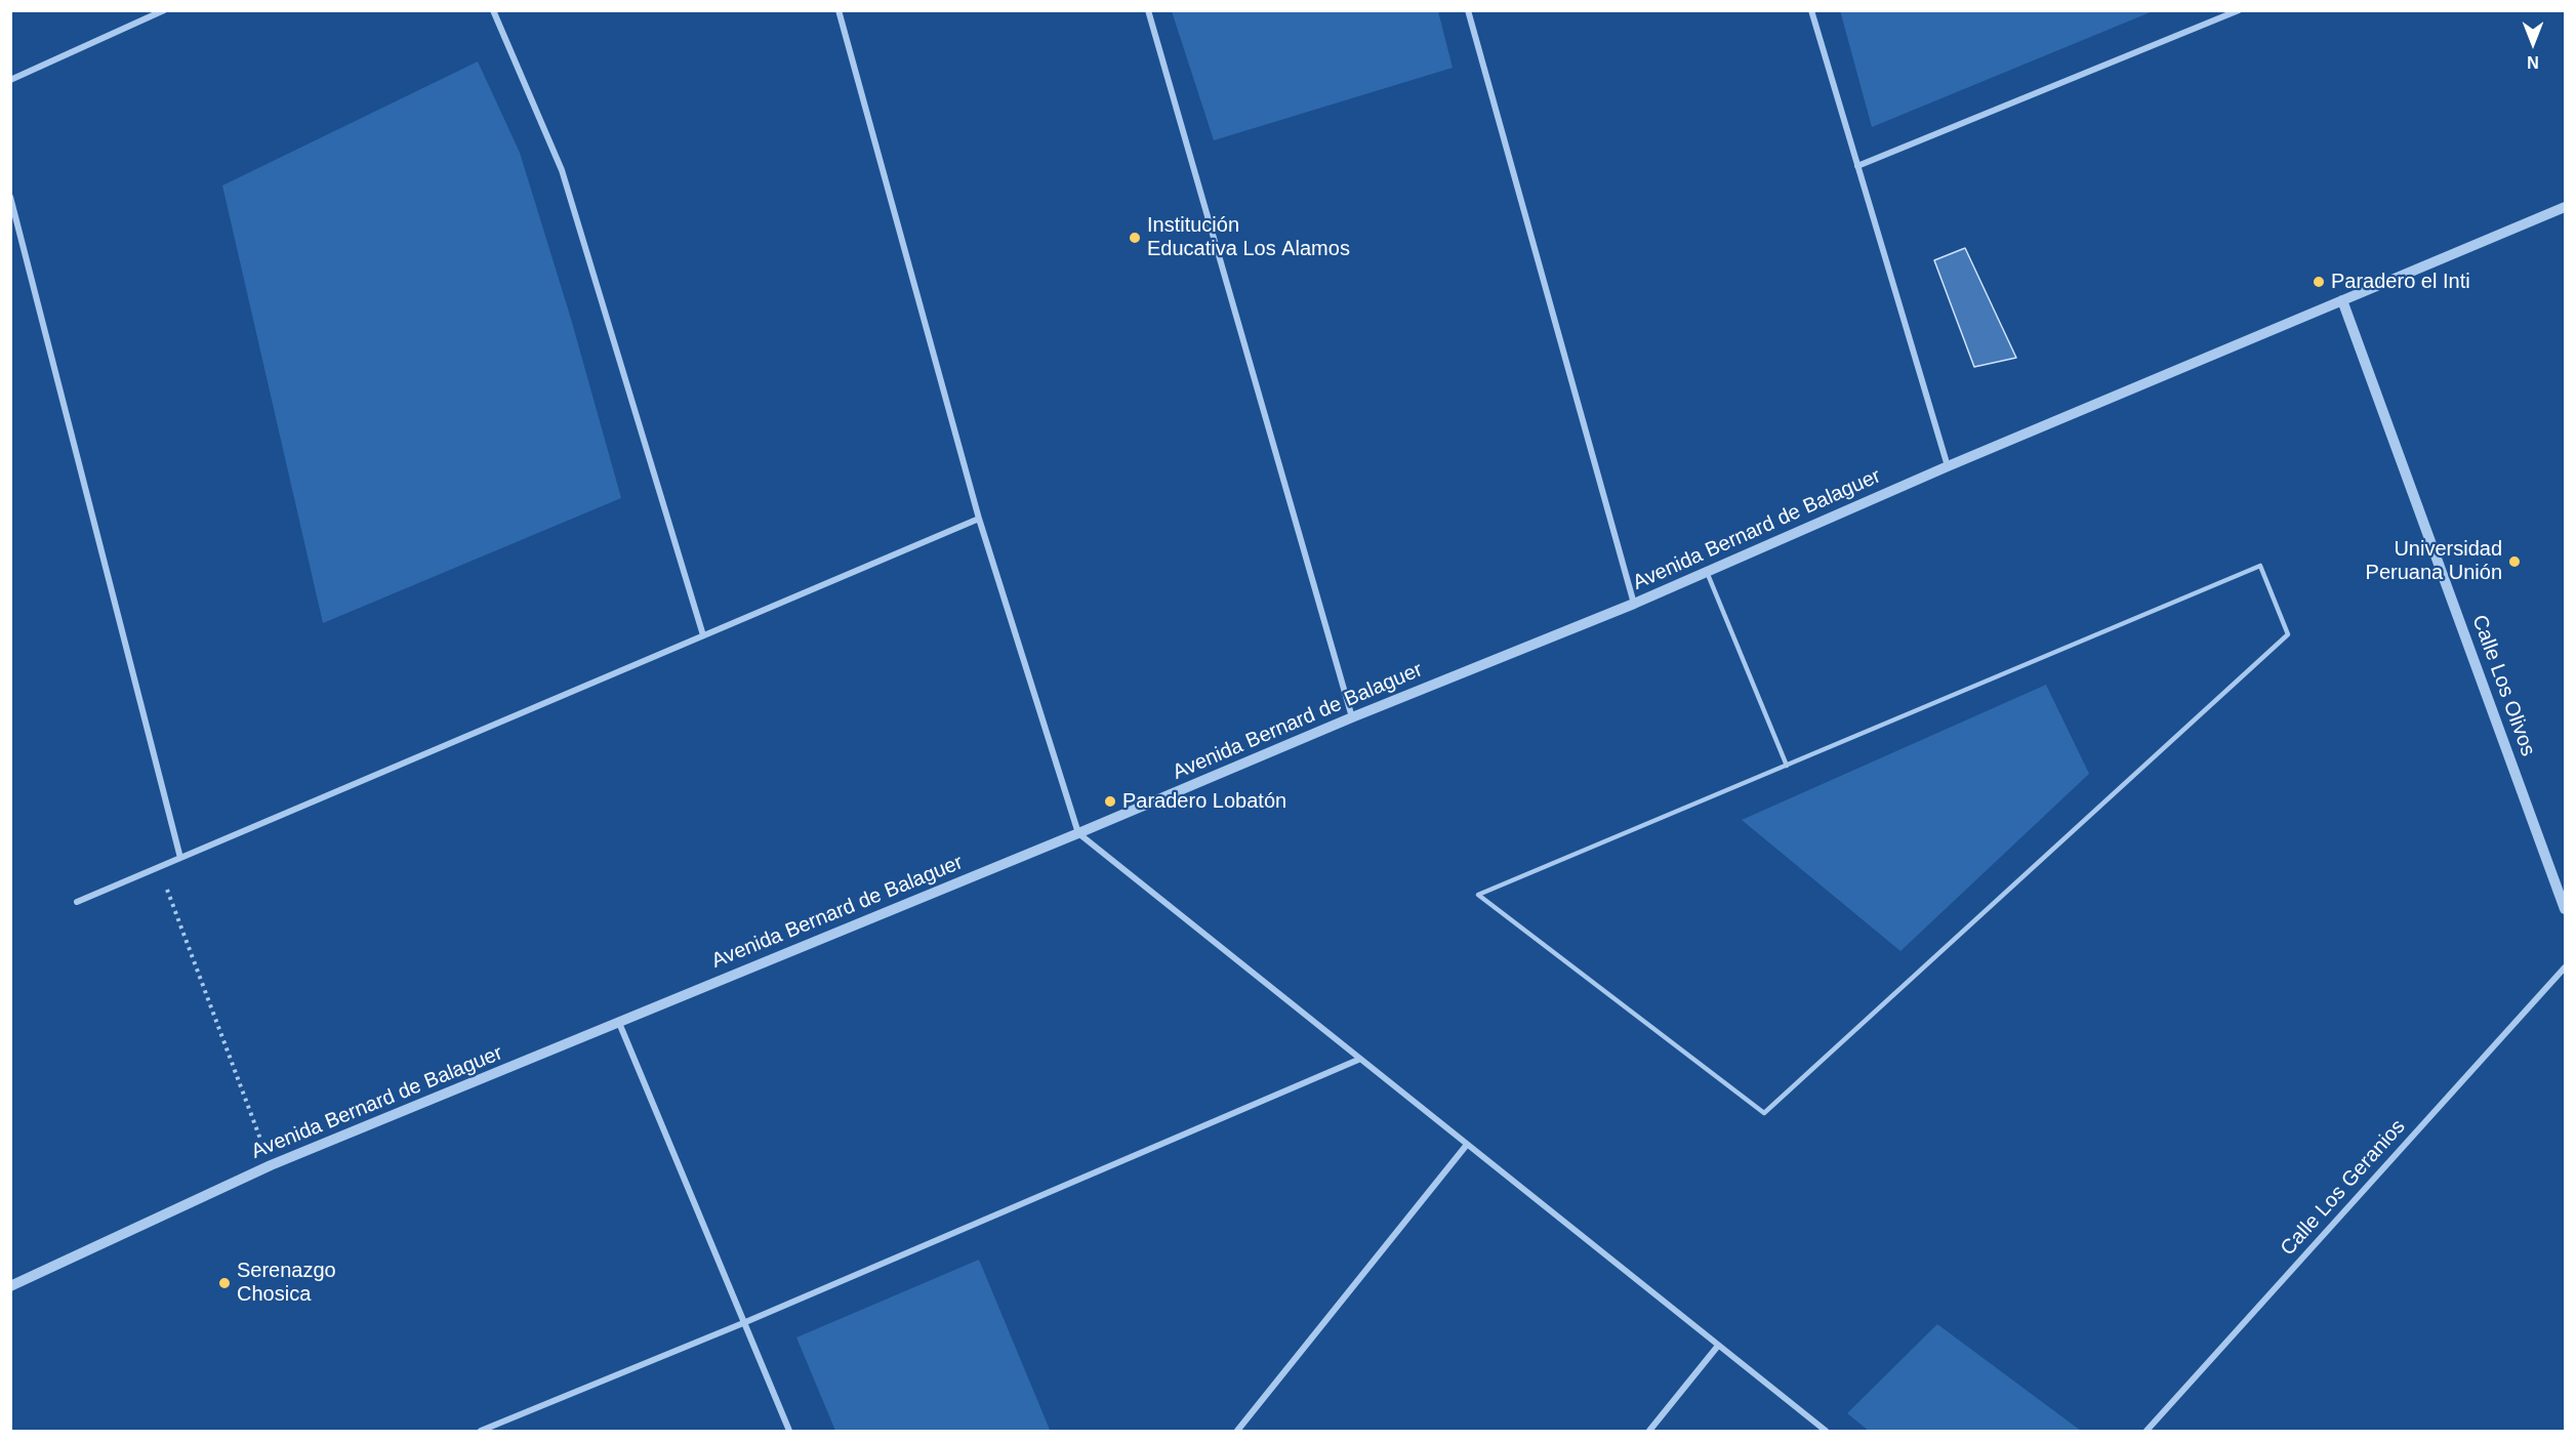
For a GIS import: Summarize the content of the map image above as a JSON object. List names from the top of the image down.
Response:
{
  "streets": {
    "street": ["Avenida Bernard de Balaguer", "Calle Los Olivos", "Calle Los Geranios"]
  },
  "crossings": [
    ["Avenida Bernard de Balaguer", "Calle Los Olivos"]
  ],
  "places": [
    "Institución Educativa Los Alamos",
    "Paradero el Inti",
    "Universidad Peruana Unión",
    "Paradero Lobatón",
    "Serenazgo Chosica"
  ],
  "north": "bottom"
}
